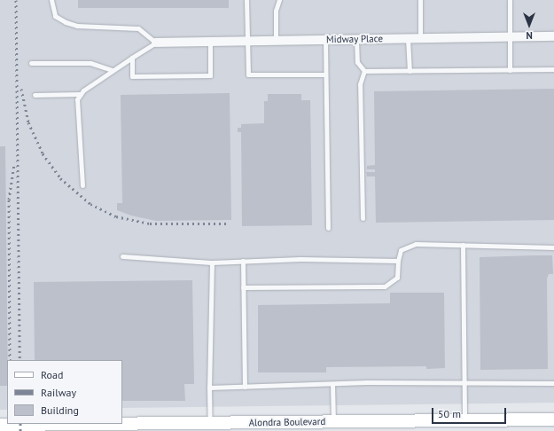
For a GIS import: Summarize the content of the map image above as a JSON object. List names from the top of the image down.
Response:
{
  "streets": {
    "main road": ["Alondra Boulevard"],
    "street": ["Midway Place"]
  },
  "legend": ["Road", "Railway", "Building"],
  "scale_bar": "50 m",
  "north": "bottom"
}
